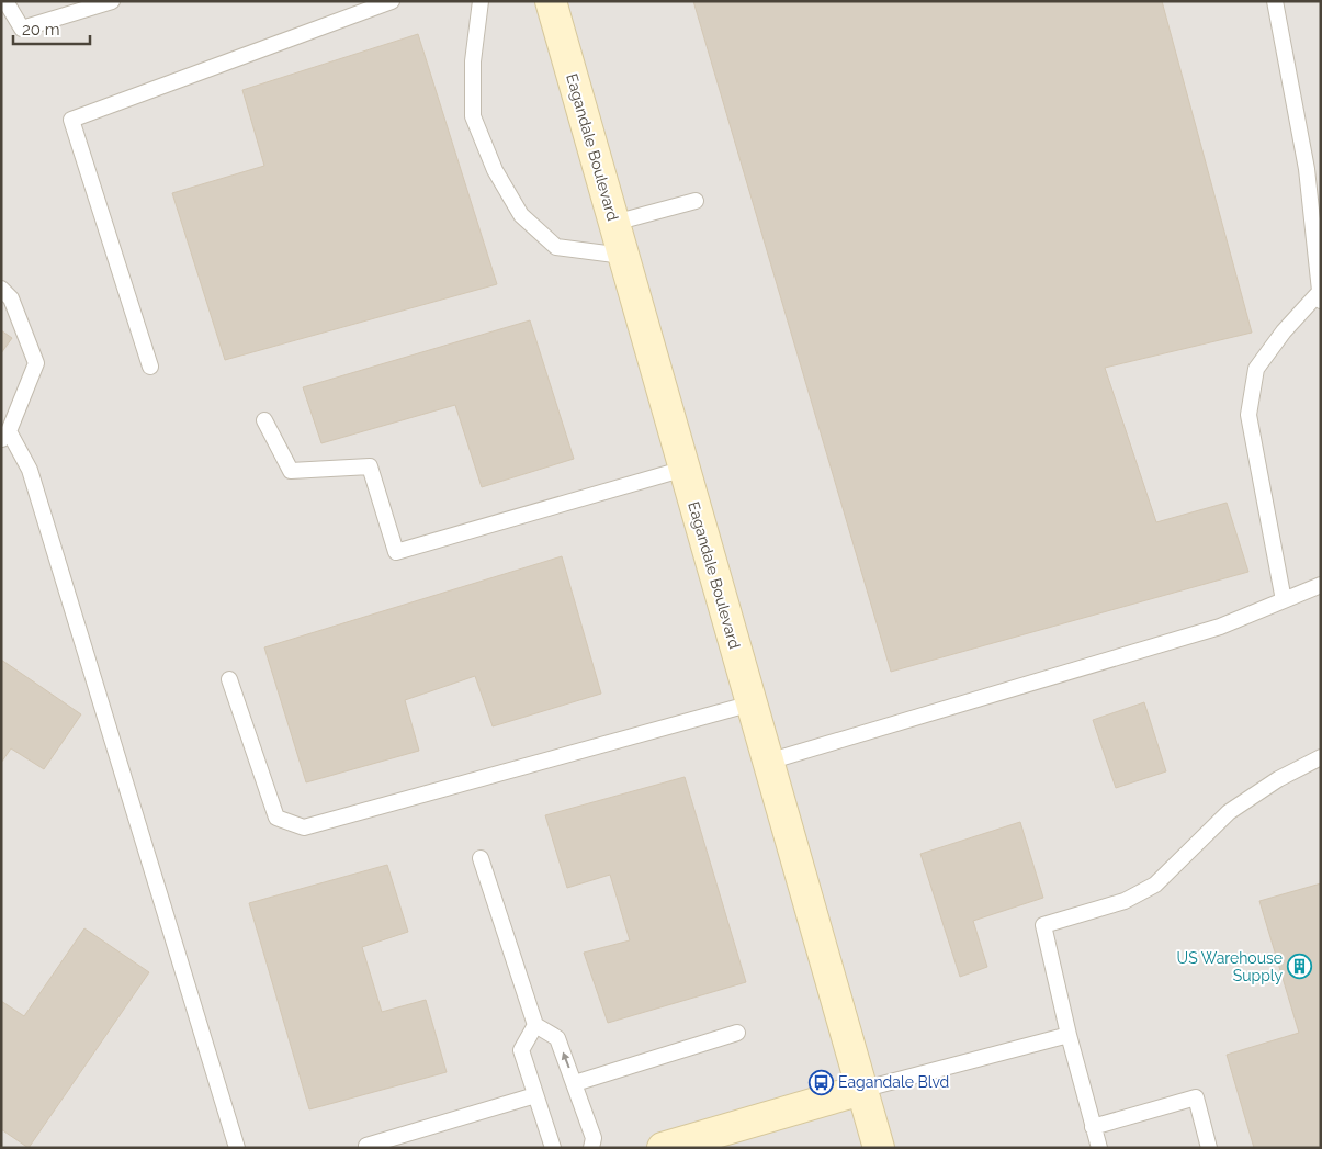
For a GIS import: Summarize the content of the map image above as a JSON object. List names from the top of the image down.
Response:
{
  "streets": {
    "street": ["Eagandale Boulevard"]
  },
  "places": {
    "building": ["US Warehouse Supply"],
    "bus stop": ["Eagandale Blvd"]
  },
  "scale_bar": "20 m"
}
